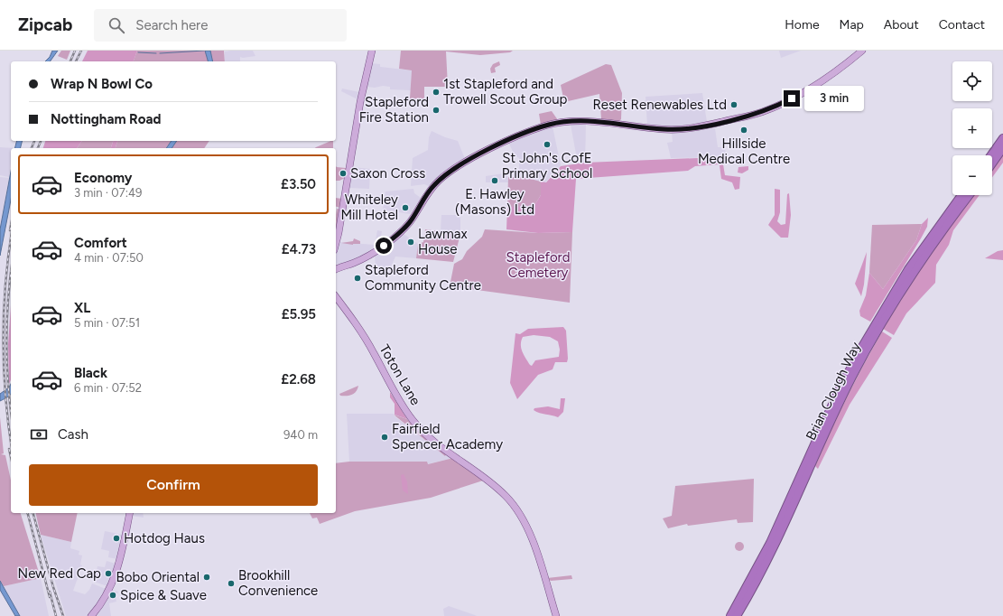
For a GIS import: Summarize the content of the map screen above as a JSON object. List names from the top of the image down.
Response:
{
  "streets": {
    "highway": ["Brian Clough Way"],
    "main road": ["Toton Lane"]
  },
  "parks": ["Stapleford Cemetery"],
  "places": [
    "1st Stapleford and Trowell Scout Group",
    "Reset Renewables Ltd",
    "Stapleford Fire Station",
    "Hillside Medical Centre",
    "St John's CofE Primary School",
    "Saxon Cross",
    "E. Hawley (Masons) Ltd",
    "Whiteley Mill Hotel",
    "Lawmax House",
    "Stapleford Community Centre",
    "Fairfield Spencer Academy",
    "Hotdog Haus",
    "New Red Cap",
    "Bobo Oriental",
    "Brookhill Convenience",
    "Spice & Suave"
  ],
  "page": {
    "header": "Zipcab",
    "search": "Search here",
    "nav": [
      "Home",
      "Map",
      "About",
      "Contact"
    ],
    "map_buttons": ["+", "−"],
    "banner": ["Wrap N Bowl Co", "Nottingham Road"],
    "bubble": "3 min",
    "list": [
      {
        "name": "Economy",
        "note": "3 min · 07:49",
        "value": "£3.50"
      },
      {
        "name": "Comfort",
        "note": "4 min · 07:50",
        "value": "£4.73"
      },
      {
        "name": "XL",
        "note": "5 min · 07:51",
        "value": "£5.95"
      },
      {
        "name": "Black",
        "note": "6 min · 07:52",
        "value": "£2.68"
      }
    ],
    "pay": ["Cash", "940 m"],
    "buttons": "Confirm"
  }
}
